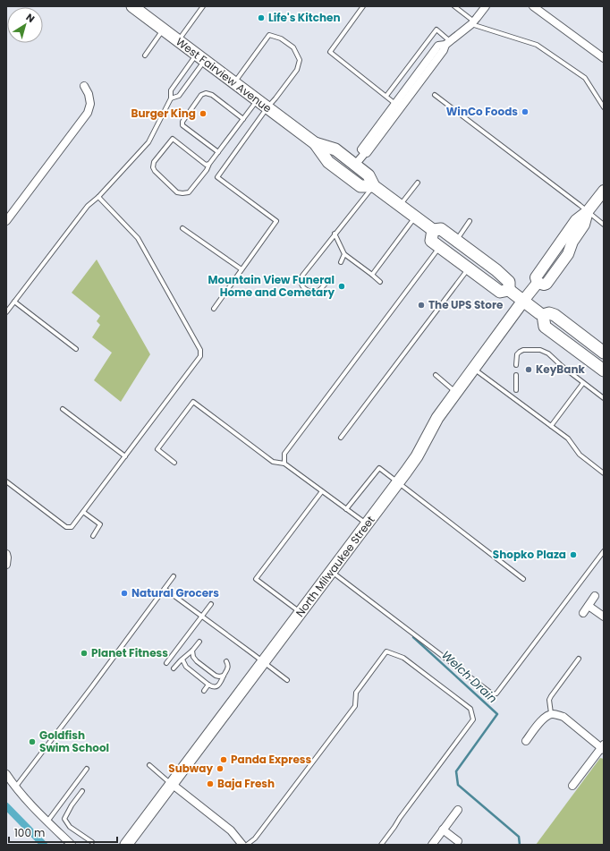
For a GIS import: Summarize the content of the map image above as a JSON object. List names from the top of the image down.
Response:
{
  "streets": {
    "main road": ["West Fairview Avenue", "North Milwaukee Street"]
  },
  "crossings": [
    ["West Fairview Avenue", "North Milwaukee Street"]
  ],
  "water": ["Welch Drain"],
  "places": [
    "Life's Kitchen",
    "WinCo Foods",
    "Burger King",
    "Mountain View Funeral Home and Cemetary",
    "The UPS Store",
    "KeyBank",
    "Shopko Plaza",
    "Natural Grocers",
    "Planet Fitness",
    "Goldfish Swim School",
    "Panda Express",
    "Subway",
    "Baja Fresh"
  ],
  "scale_bar": "100 m",
  "north": "top right"
}
